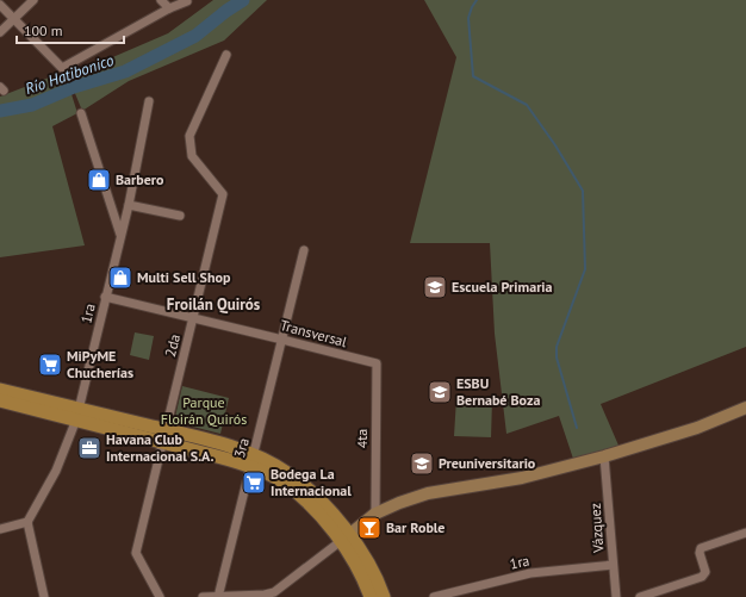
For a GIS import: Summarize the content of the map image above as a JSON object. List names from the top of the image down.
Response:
{
  "streets": {
    "street": [
      "1ra",
      "Transversal",
      "2da",
      "4ta",
      "3ra",
      "Vázquez"
    ]
  },
  "crossings": [
    ["1ra", "Transversal"],
    ["1ra", "Vázquez"],
    ["Transversal", "2da"],
    ["Transversal", "4ta"],
    ["Transversal", "3ra"]
  ],
  "districts": ["Froilán Quirós"],
  "water": ["Río Hatibonico"],
  "parks": ["Parque Floirán Quirós"],
  "places": {
    "shop": ["Barbero", "Multi Sell Shop"],
    "school or university": ["Escuela Primaria", "ESBU Bernabé Boza", "Preuniversitario"],
    "supermarket": ["MiPyME Chucherías", "Bodega La Internacional"],
    "office": ["Havana Club Internacional S.A."],
    "bar": ["Bar Roble"]
  },
  "scale_bar": "100 m"
}
